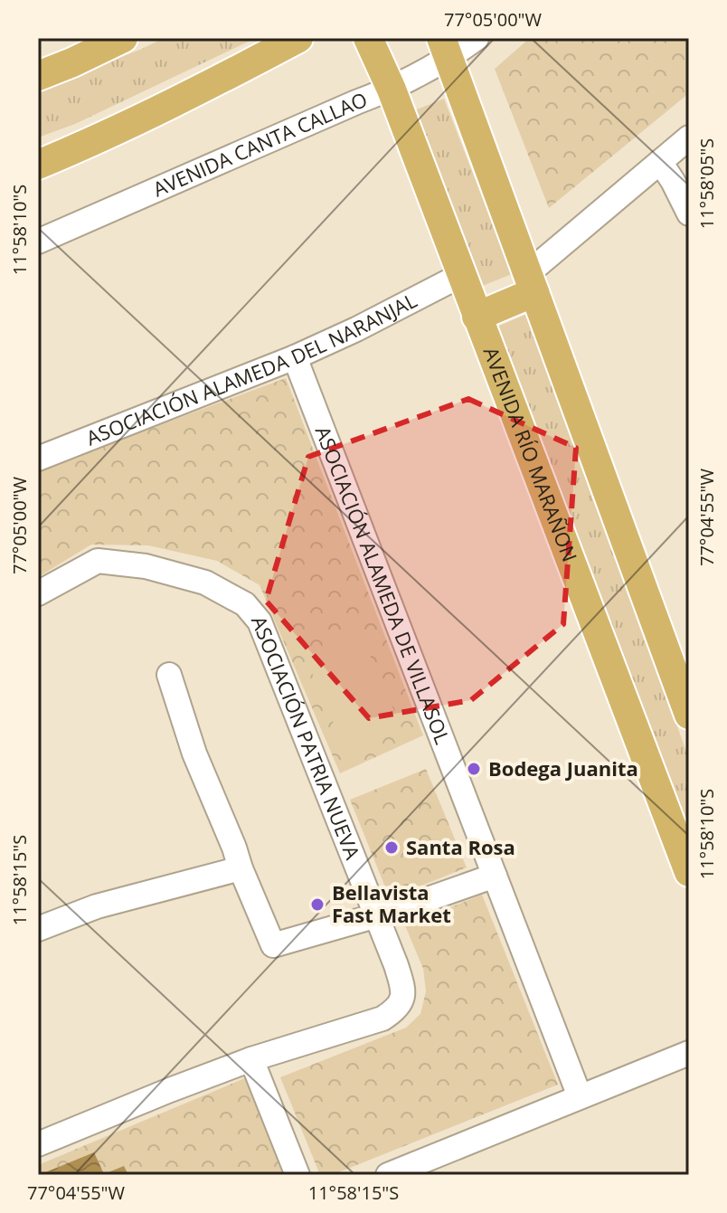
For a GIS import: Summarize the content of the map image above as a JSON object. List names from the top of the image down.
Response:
{
  "streets": {
    "main road": ["AVENIDA RÍO MARAÑON"],
    "street": [
      "AVENIDA CANTA CALLAO",
      "ASOCIACIÓN ALAMEDA DEL NARANJAL",
      "ASOCIACIÓN ALAMEDA DE VILLASOL",
      "ASOCIACIÓN PATRIA NUEVA"
    ]
  },
  "crossings": [
    ["AVENIDA CANTA CALLAO", "AVENIDA RÍO MARAÑON"],
    ["ASOCIACIÓN ALAMEDA DEL NARANJAL", "AVENIDA RÍO MARAÑON"],
    ["ASOCIACIÓN ALAMEDA DEL NARANJAL", "ASOCIACIÓN ALAMEDA DE VILLASOL"]
  ],
  "places": ["Bodega Juanita", "Santa Rosa", "Bellavista Fast Market"],
  "coordinates": [
    "77°05'00\"W",
    "11°58'05\"S",
    "11°58'10\"S",
    "77°04'55\"W",
    "11°58'15\"S"
  ]
}
